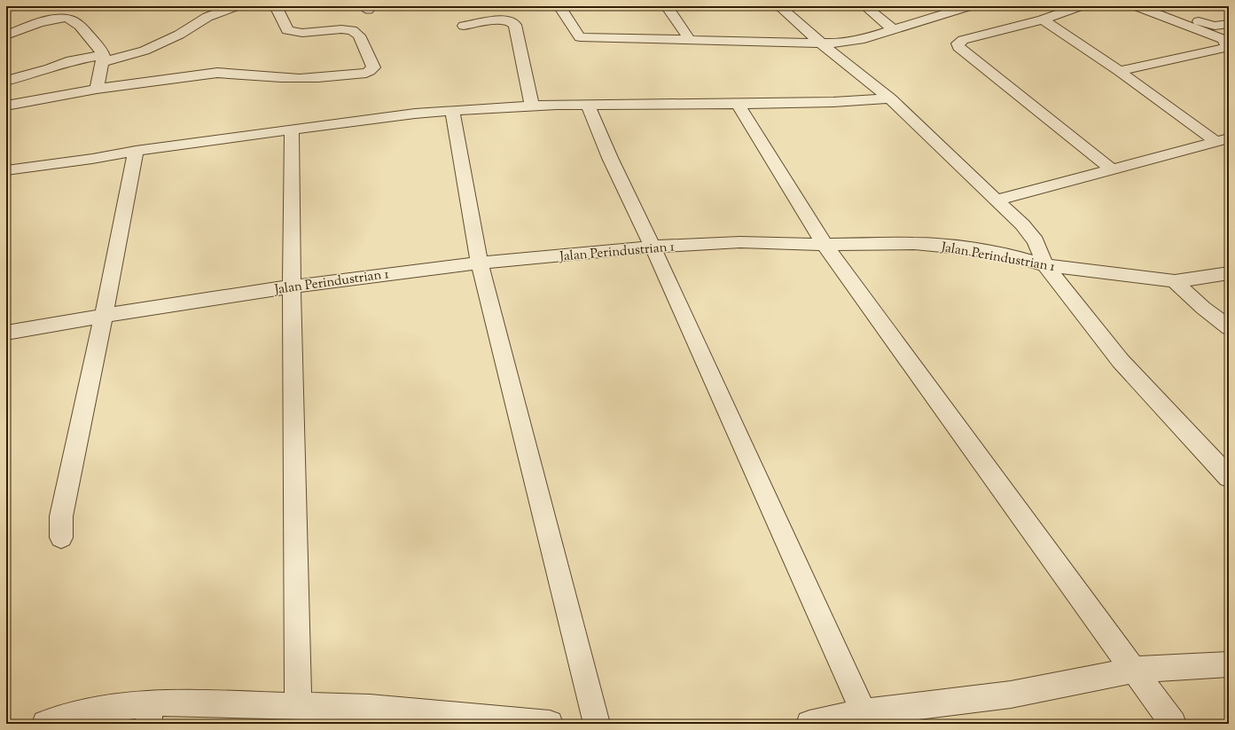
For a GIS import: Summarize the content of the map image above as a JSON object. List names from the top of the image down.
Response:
{
  "streets": {
    "street": ["Jalan Perindustrian 1"]
  }
}
